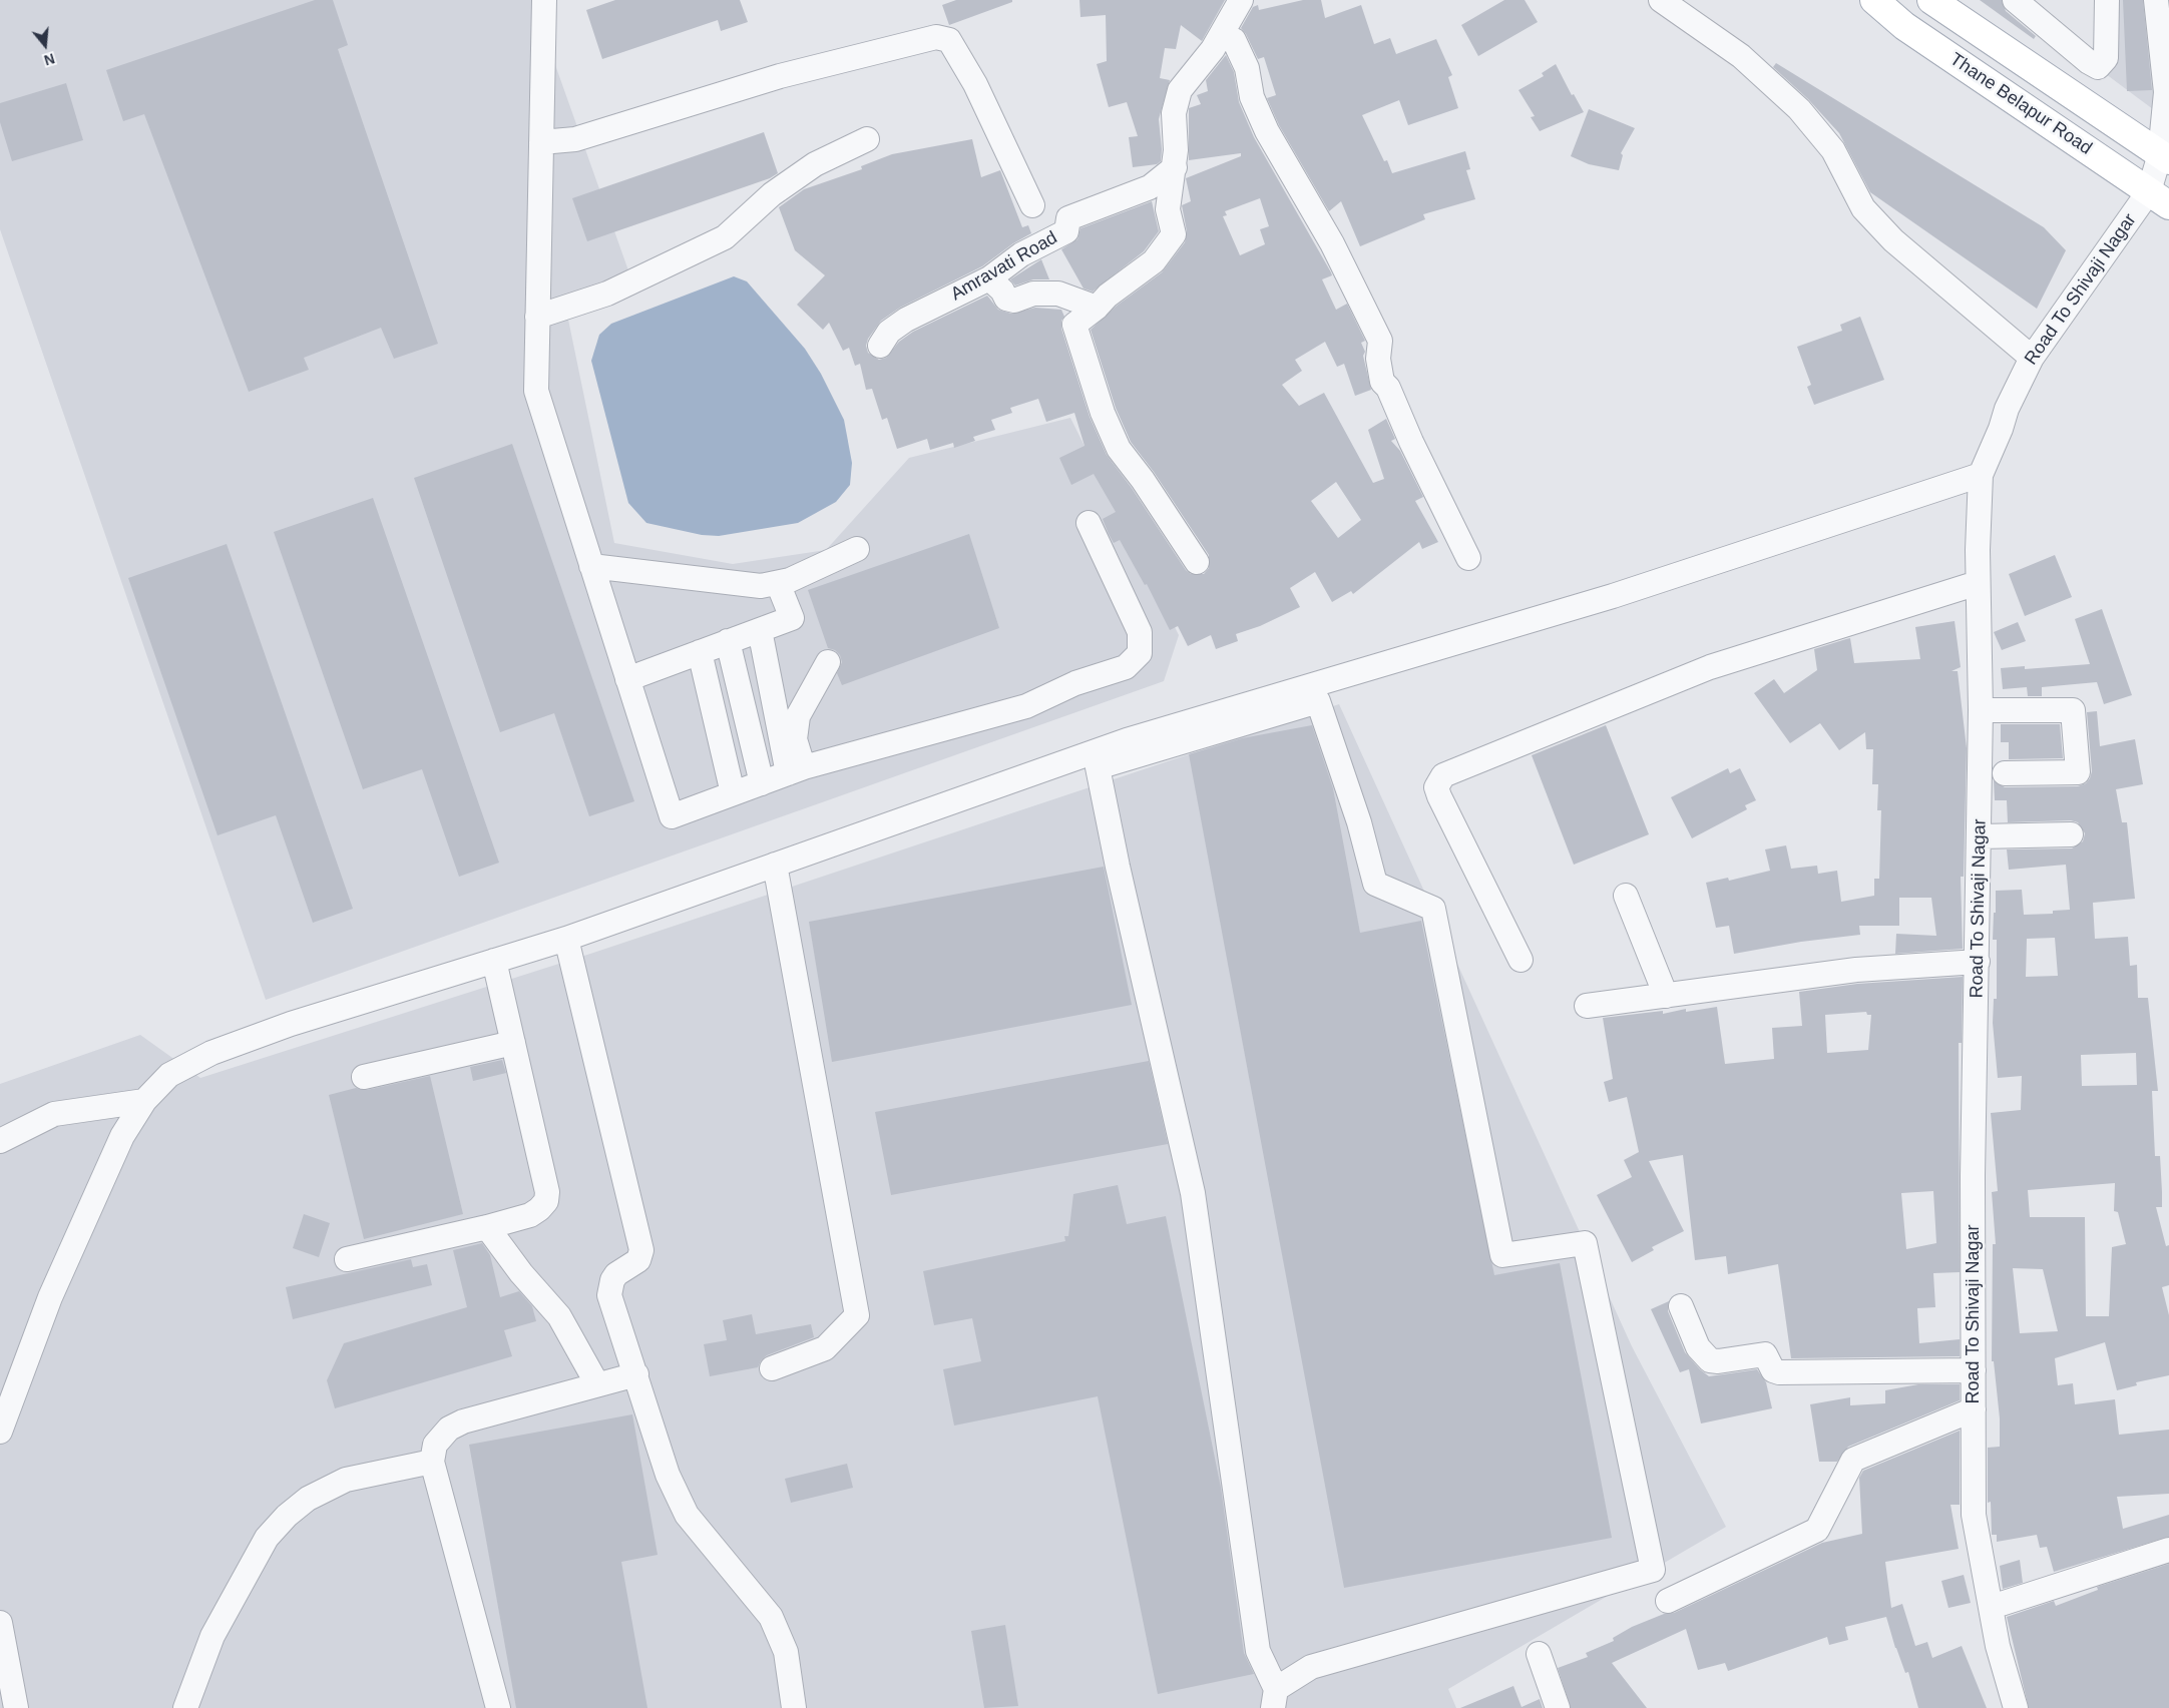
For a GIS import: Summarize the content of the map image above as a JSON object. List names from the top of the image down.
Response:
{
  "streets": {
    "main road": ["Thane Belapur Road"],
    "street": ["Amravati Road", "Road To Shivaji Nagar"]
  },
  "crossings": [
    ["Thane Belapur Road", "Road To Shivaji Nagar"]
  ],
  "north": "bottom"
}
